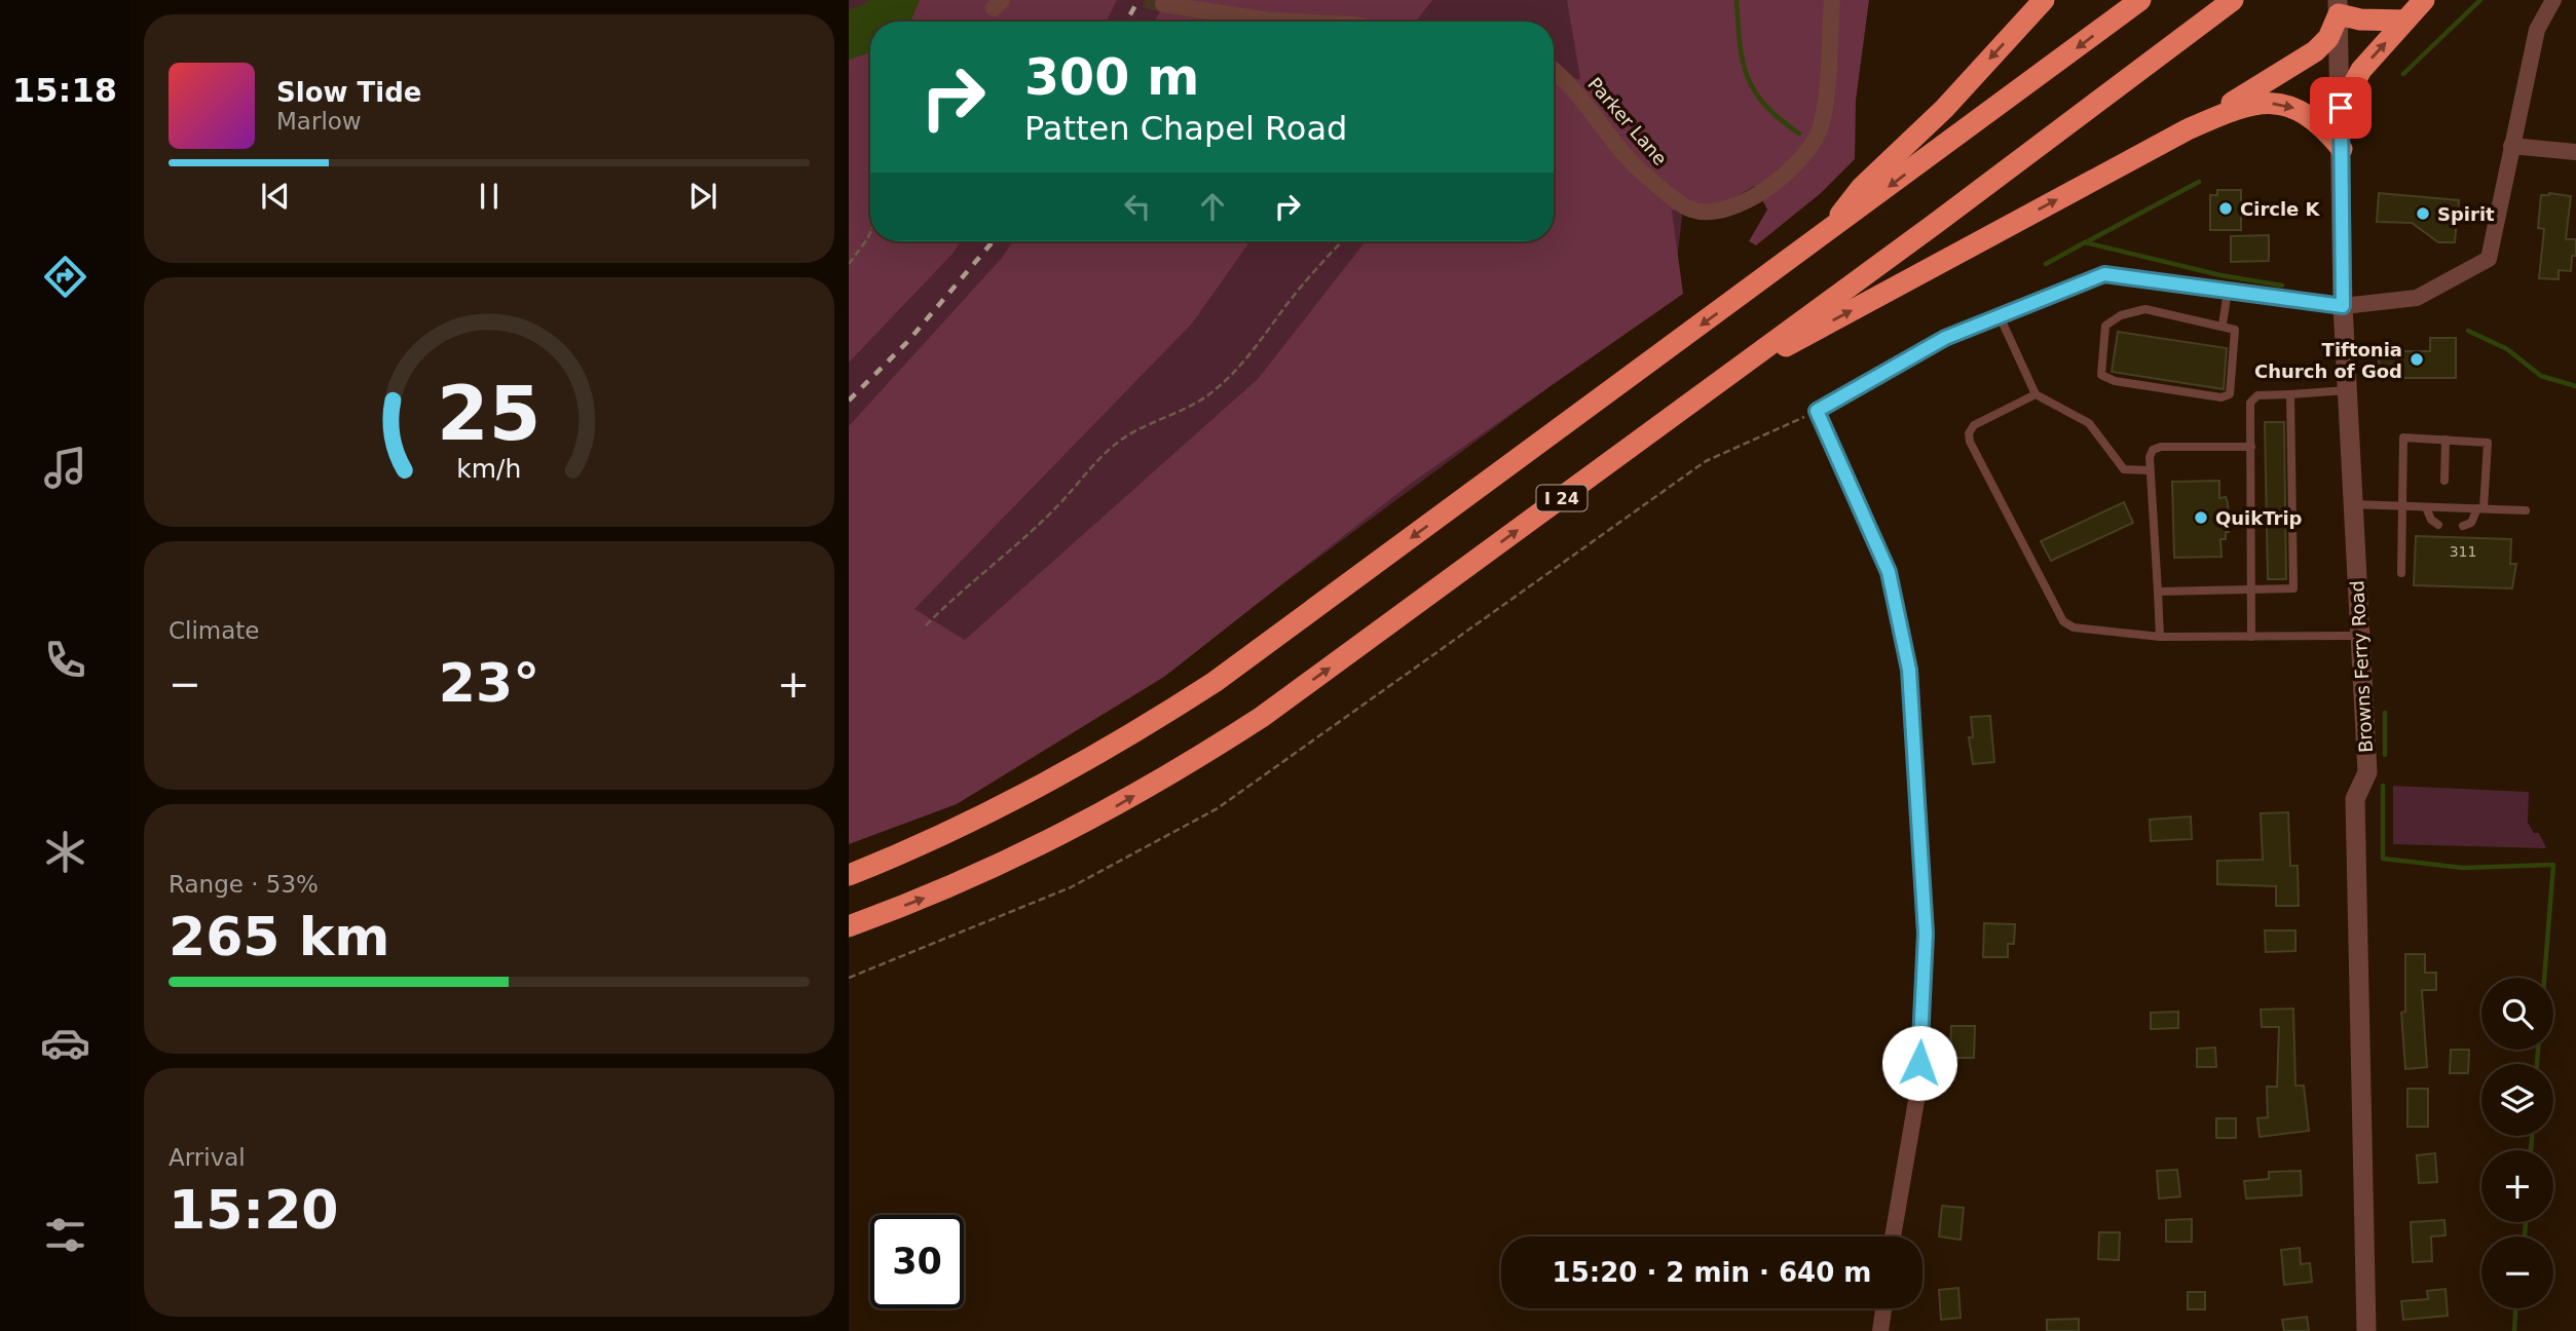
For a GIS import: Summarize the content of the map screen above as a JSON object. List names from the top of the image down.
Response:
{
  "streets": {
    "highway": ["I 24"],
    "street": ["Parker Lane", "Browns Ferry Road"]
  },
  "places": [
    "Circle K",
    "Spirit",
    "Tiftonia Church of God",
    "QuikTrip"
  ],
  "house_numbers": ["311"],
  "page": {
    "tabs": "15:18",
    "turn": ["300 m", "Patten Chapel Road"],
    "song": ["Slow Tide", "Marlow"],
    "tile": [
      "Climate",
      ["Range · 53%", "265 km"],
      ["Arrival", "15:20"]
    ],
    "heat": ["−", "23°", "+"],
    "map_buttons": ["+", "−"],
    "limit": "30",
    "trip": "15:20 · 2 min · 640 m",
    "gauge": ["25", "km/h"]
  }
}
